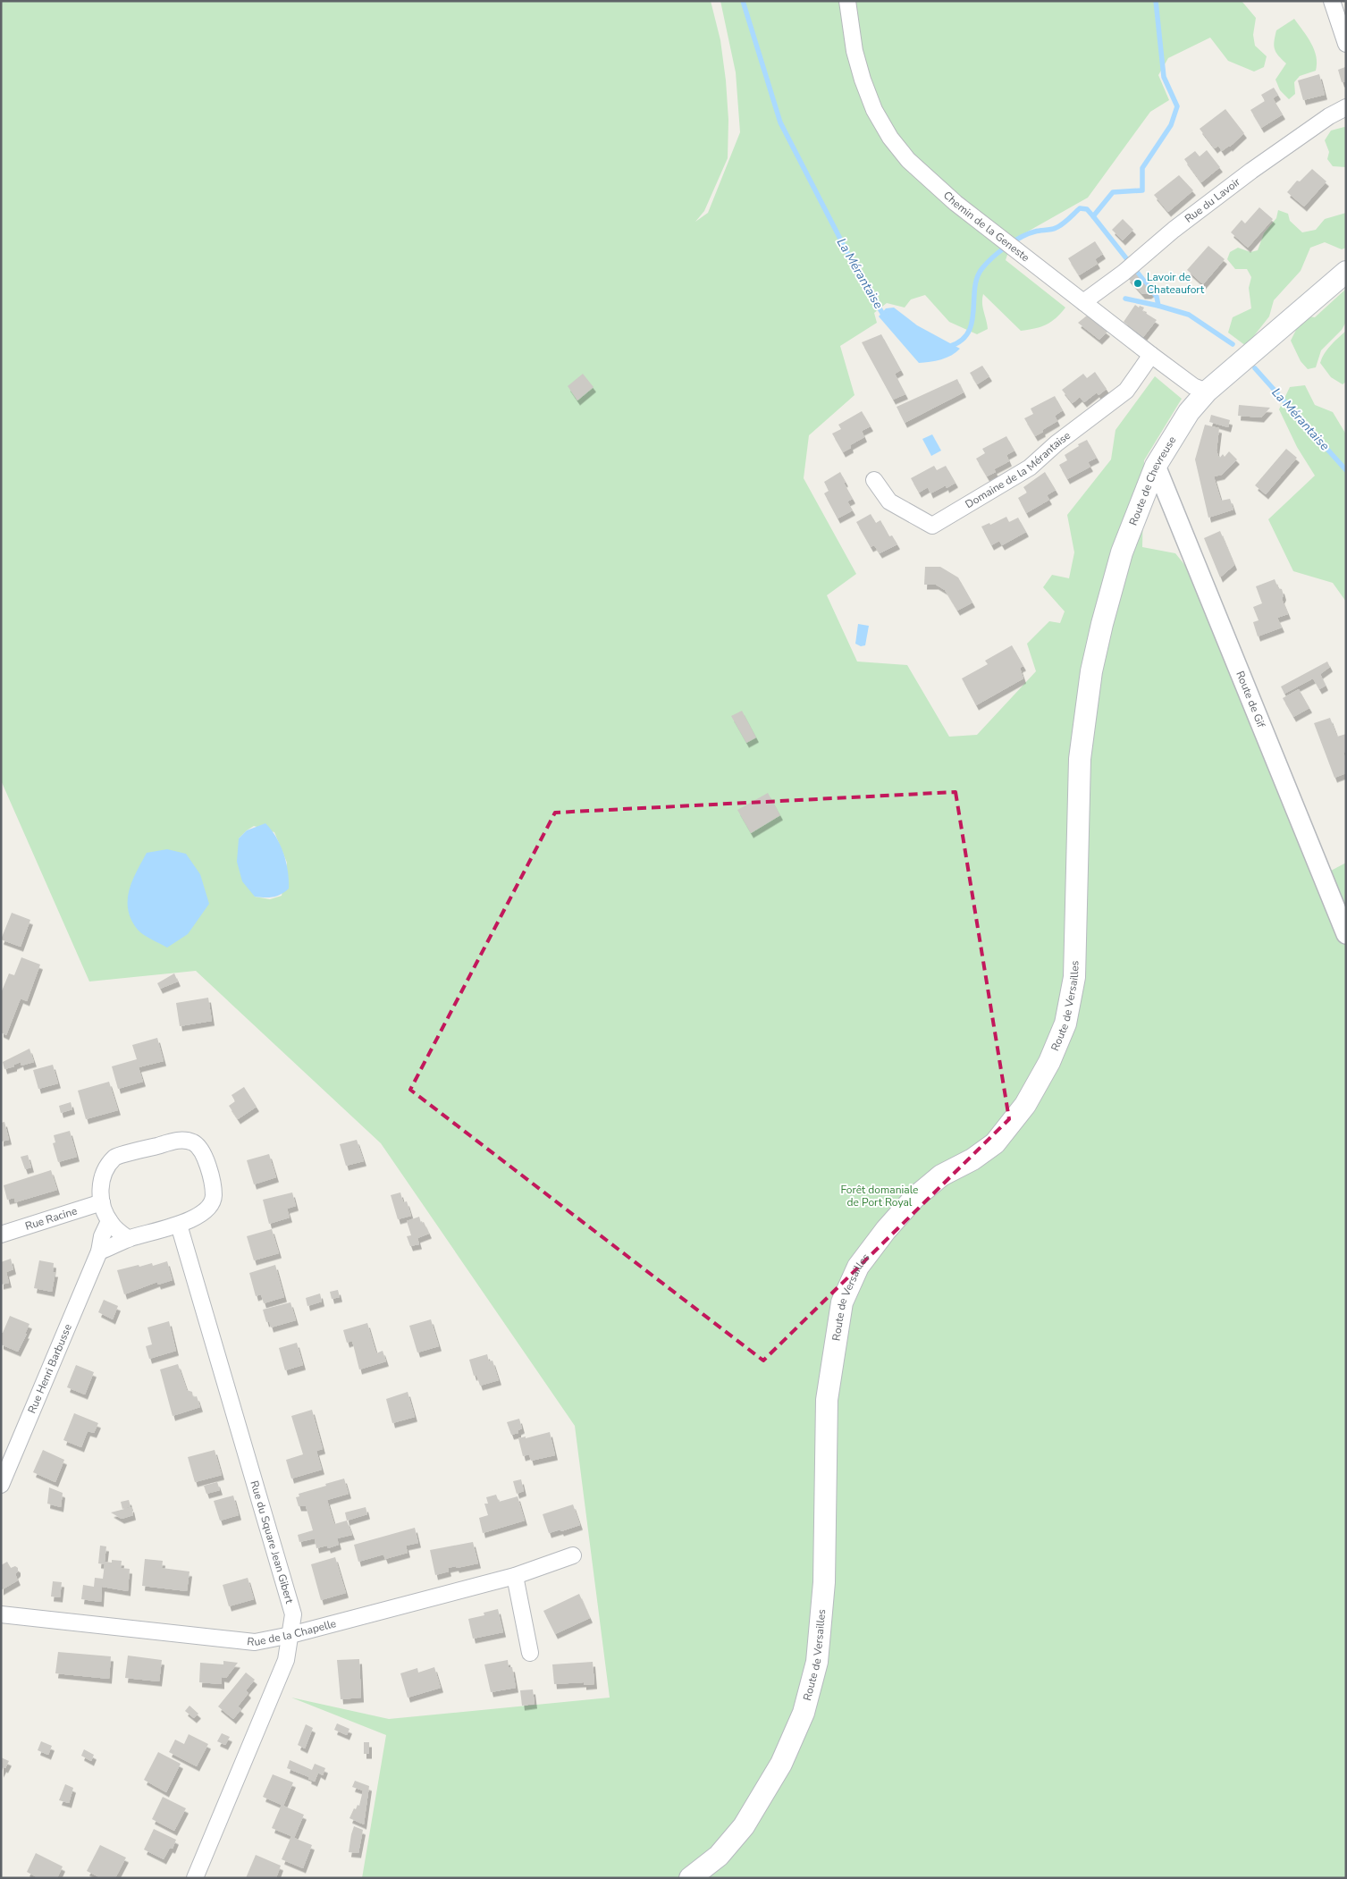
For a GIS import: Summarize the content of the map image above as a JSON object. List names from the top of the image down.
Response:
{
  "streets": {
    "main road": ["Route de Chevreuse", "Route de Versailles"],
    "street": [
      "Rue du Lavoir",
      "Chemin de la Geneste",
      "Domaine de la Mérantaise",
      "Route de Gif",
      "Rue Racine",
      "Rue Henri Barbusse",
      "Rue du Square Jean Gibert",
      "Rue de la Chapelle"
    ]
  },
  "crossings": [
    ["Rue du Lavoir", "Chemin de la Geneste"],
    ["Chemin de la Geneste", "Domaine de la Mérantaise"],
    ["Chemin de la Geneste", "Route de Chevreuse"],
    ["Route de Chevreuse", "Route de Gif"],
    ["Route de Chevreuse", "Route de Versailles"],
    ["Rue Racine", "Rue Henri Barbusse"],
    ["Rue Racine", "Rue du Square Jean Gibert"],
    ["Rue Henri Barbusse", "Rue du Square Jean Gibert"],
    ["Rue du Square Jean Gibert", "Rue de la Chapelle"]
  ],
  "water": ["La Mérantaise"],
  "parks": ["Forêt domaniale de Port Royal"],
  "places": ["Lavoir de Chateaufort"]
}
